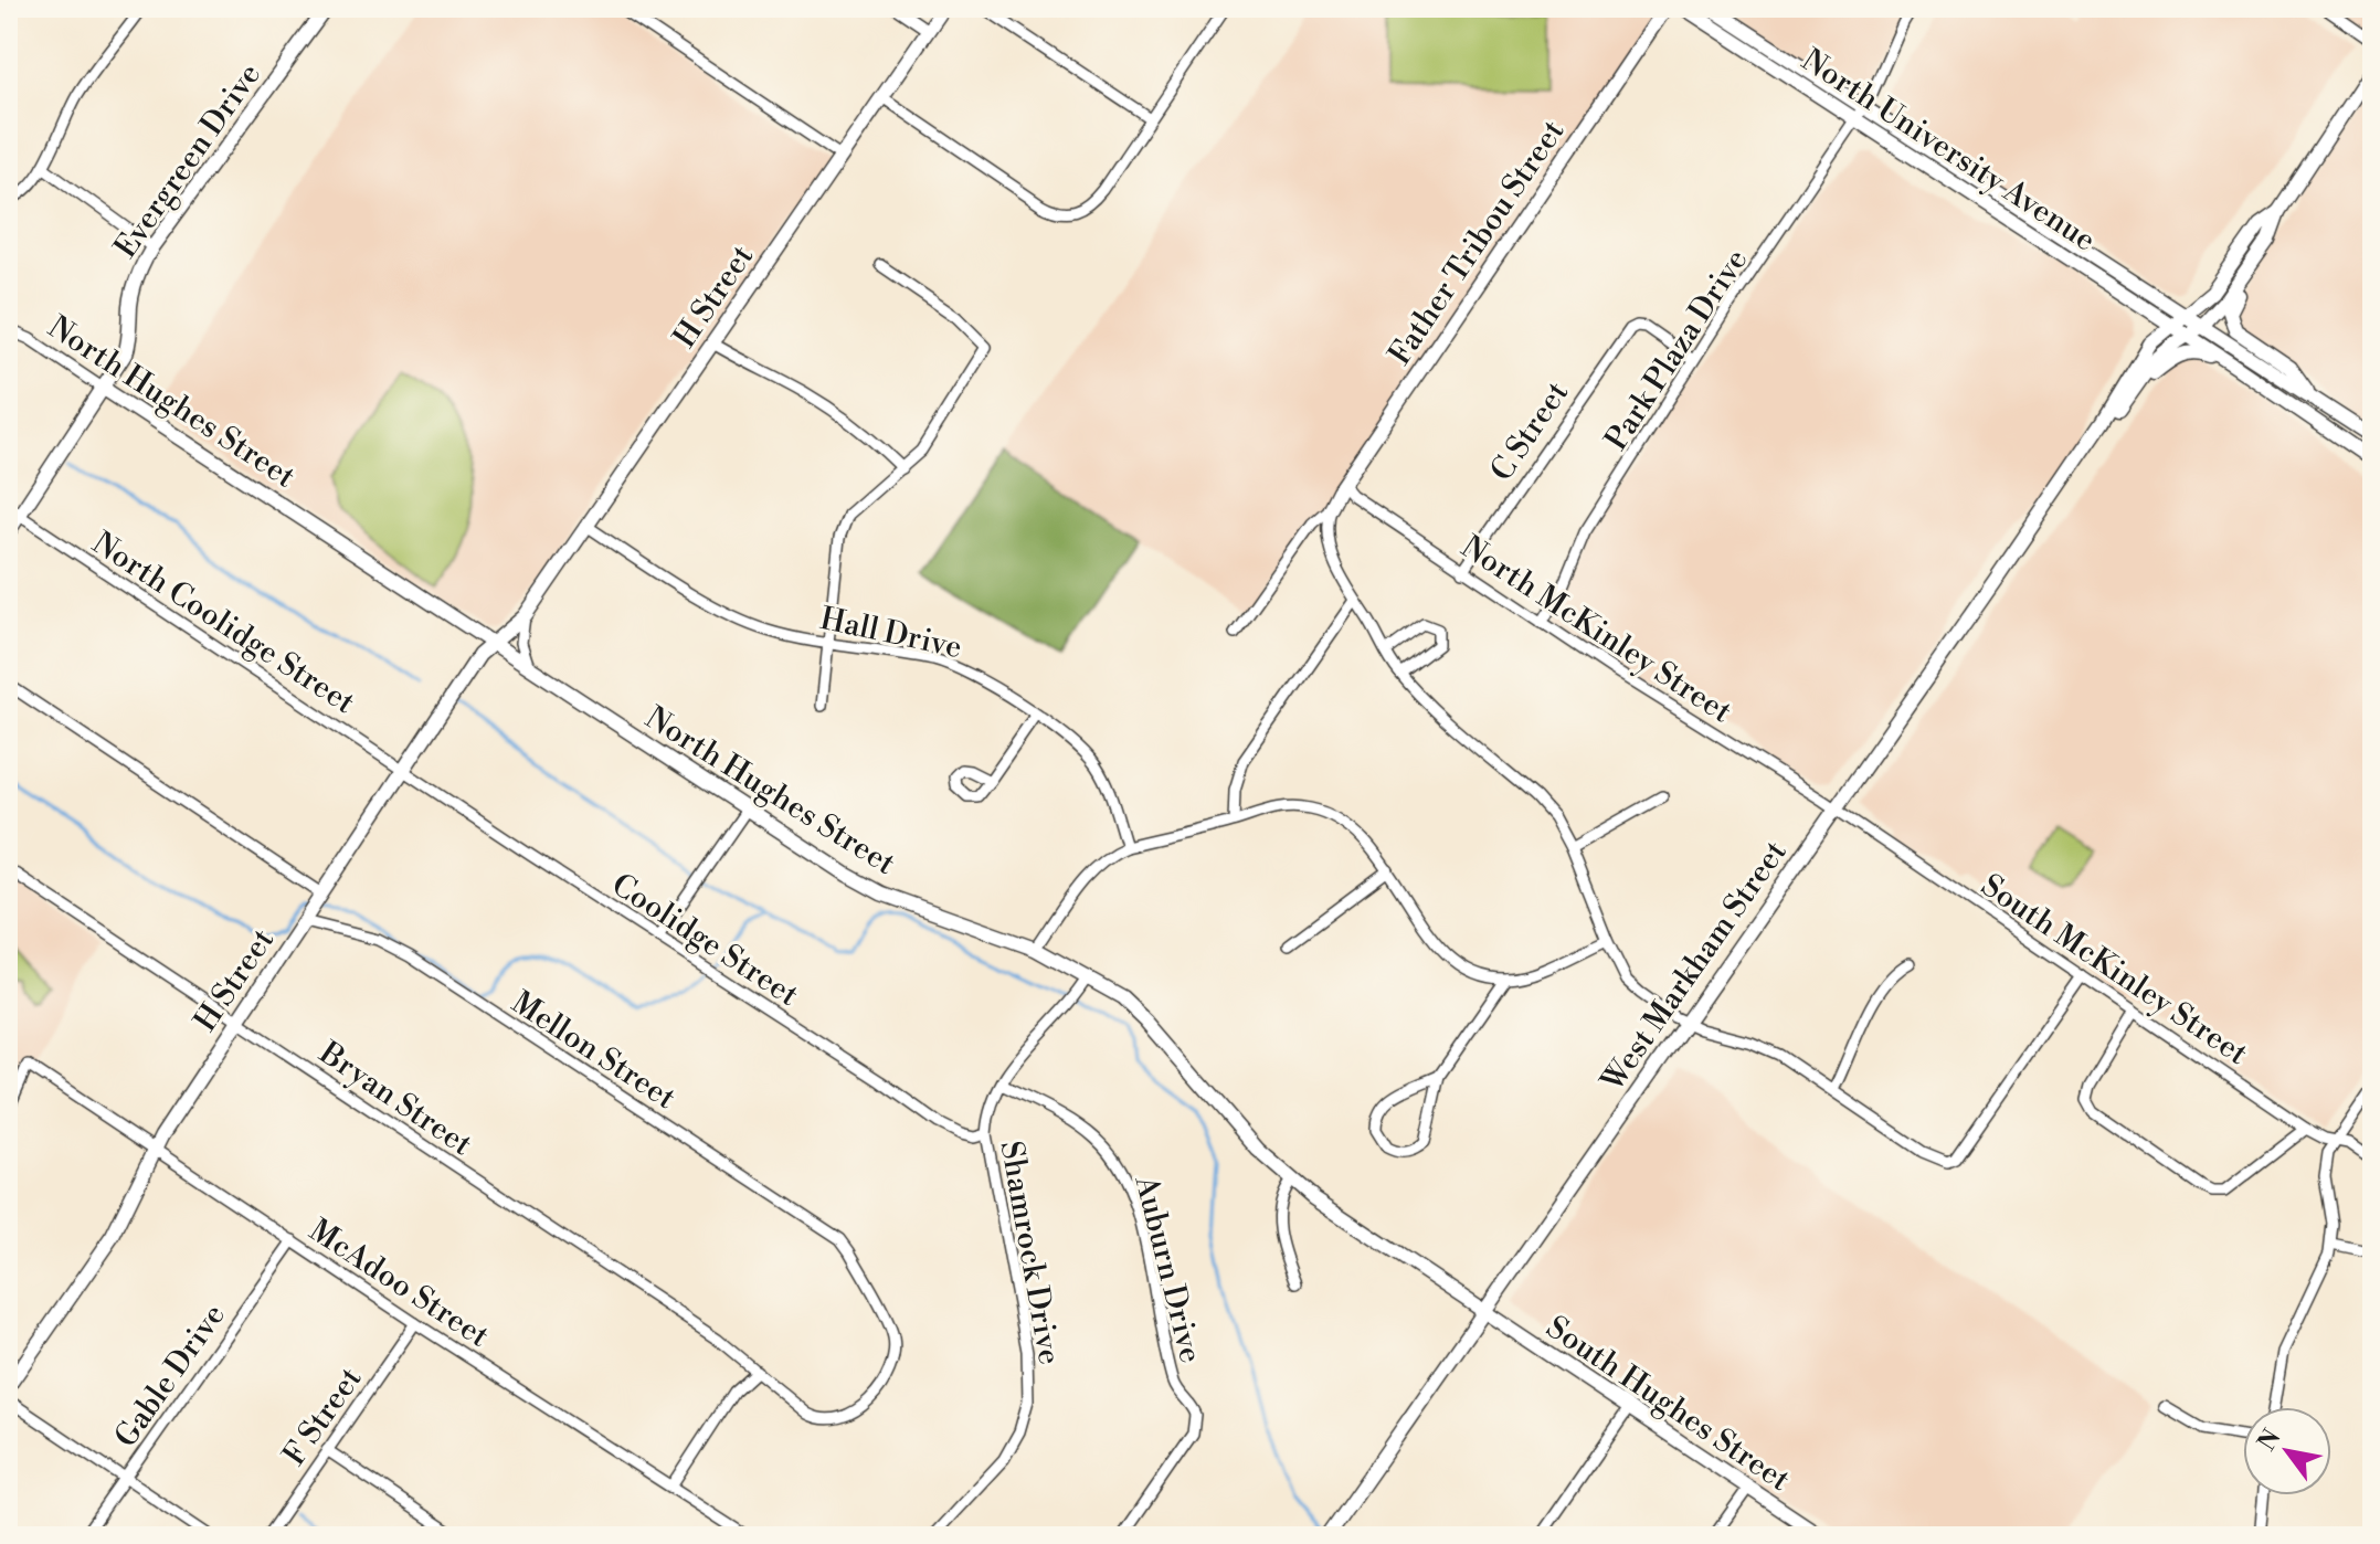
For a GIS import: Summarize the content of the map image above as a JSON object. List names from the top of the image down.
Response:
{
  "streets": {
    "street": [
      "North University Avenue",
      "Evergreen Drive",
      "Father Tribou Street",
      "H Street",
      "Park Plaza Drive",
      "North Hughes Street",
      "C Street",
      "North Coolidge Street",
      "North McKinley Street",
      "Hall Drive",
      "Coolidge Street",
      "West Markham Street",
      "South McKinley Street",
      "Mellon Street",
      "Bryan Street",
      "Shamrock Drive",
      "Auburn Drive",
      "McAdoo Street",
      "Gable Drive",
      "South Hughes Street",
      "F Street"
    ]
  },
  "crossings": [
    ["North University Avenue", "Park Plaza Drive"],
    ["North University Avenue", "West Markham Street"],
    ["Evergreen Drive", "North Hughes Street"],
    ["Evergreen Drive", "North Coolidge Street"],
    ["Father Tribou Street", "North McKinley Street"],
    ["H Street", "North Hughes Street"],
    ["H Street", "North Coolidge Street"],
    ["H Street", "Hall Drive"],
    ["H Street", "Coolidge Street"],
    ["H Street", "Mellon Street"],
    ["H Street", "Bryan Street"],
    ["H Street", "McAdoo Street"],
    ["Park Plaza Drive", "C Street"],
    ["Park Plaza Drive", "North McKinley Street"],
    ["North Hughes Street", "West Markham Street"],
    ["North Hughes Street", "Shamrock Drive"],
    ["North Hughes Street", "South Hughes Street"],
    ["C Street", "North McKinley Street"],
    ["North Coolidge Street", "Coolidge Street"],
    ["North McKinley Street", "West Markham Street"],
    ["North McKinley Street", "South McKinley Street"],
    ["Coolidge Street", "Shamrock Drive"],
    ["West Markham Street", "South McKinley Street"],
    ["West Markham Street", "South Hughes Street"],
    ["Mellon Street", "Bryan Street"],
    ["Shamrock Drive", "Auburn Drive"],
    ["McAdoo Street", "Gable Drive"],
    ["McAdoo Street", "F Street"]
  ],
  "north": "top left"
}
